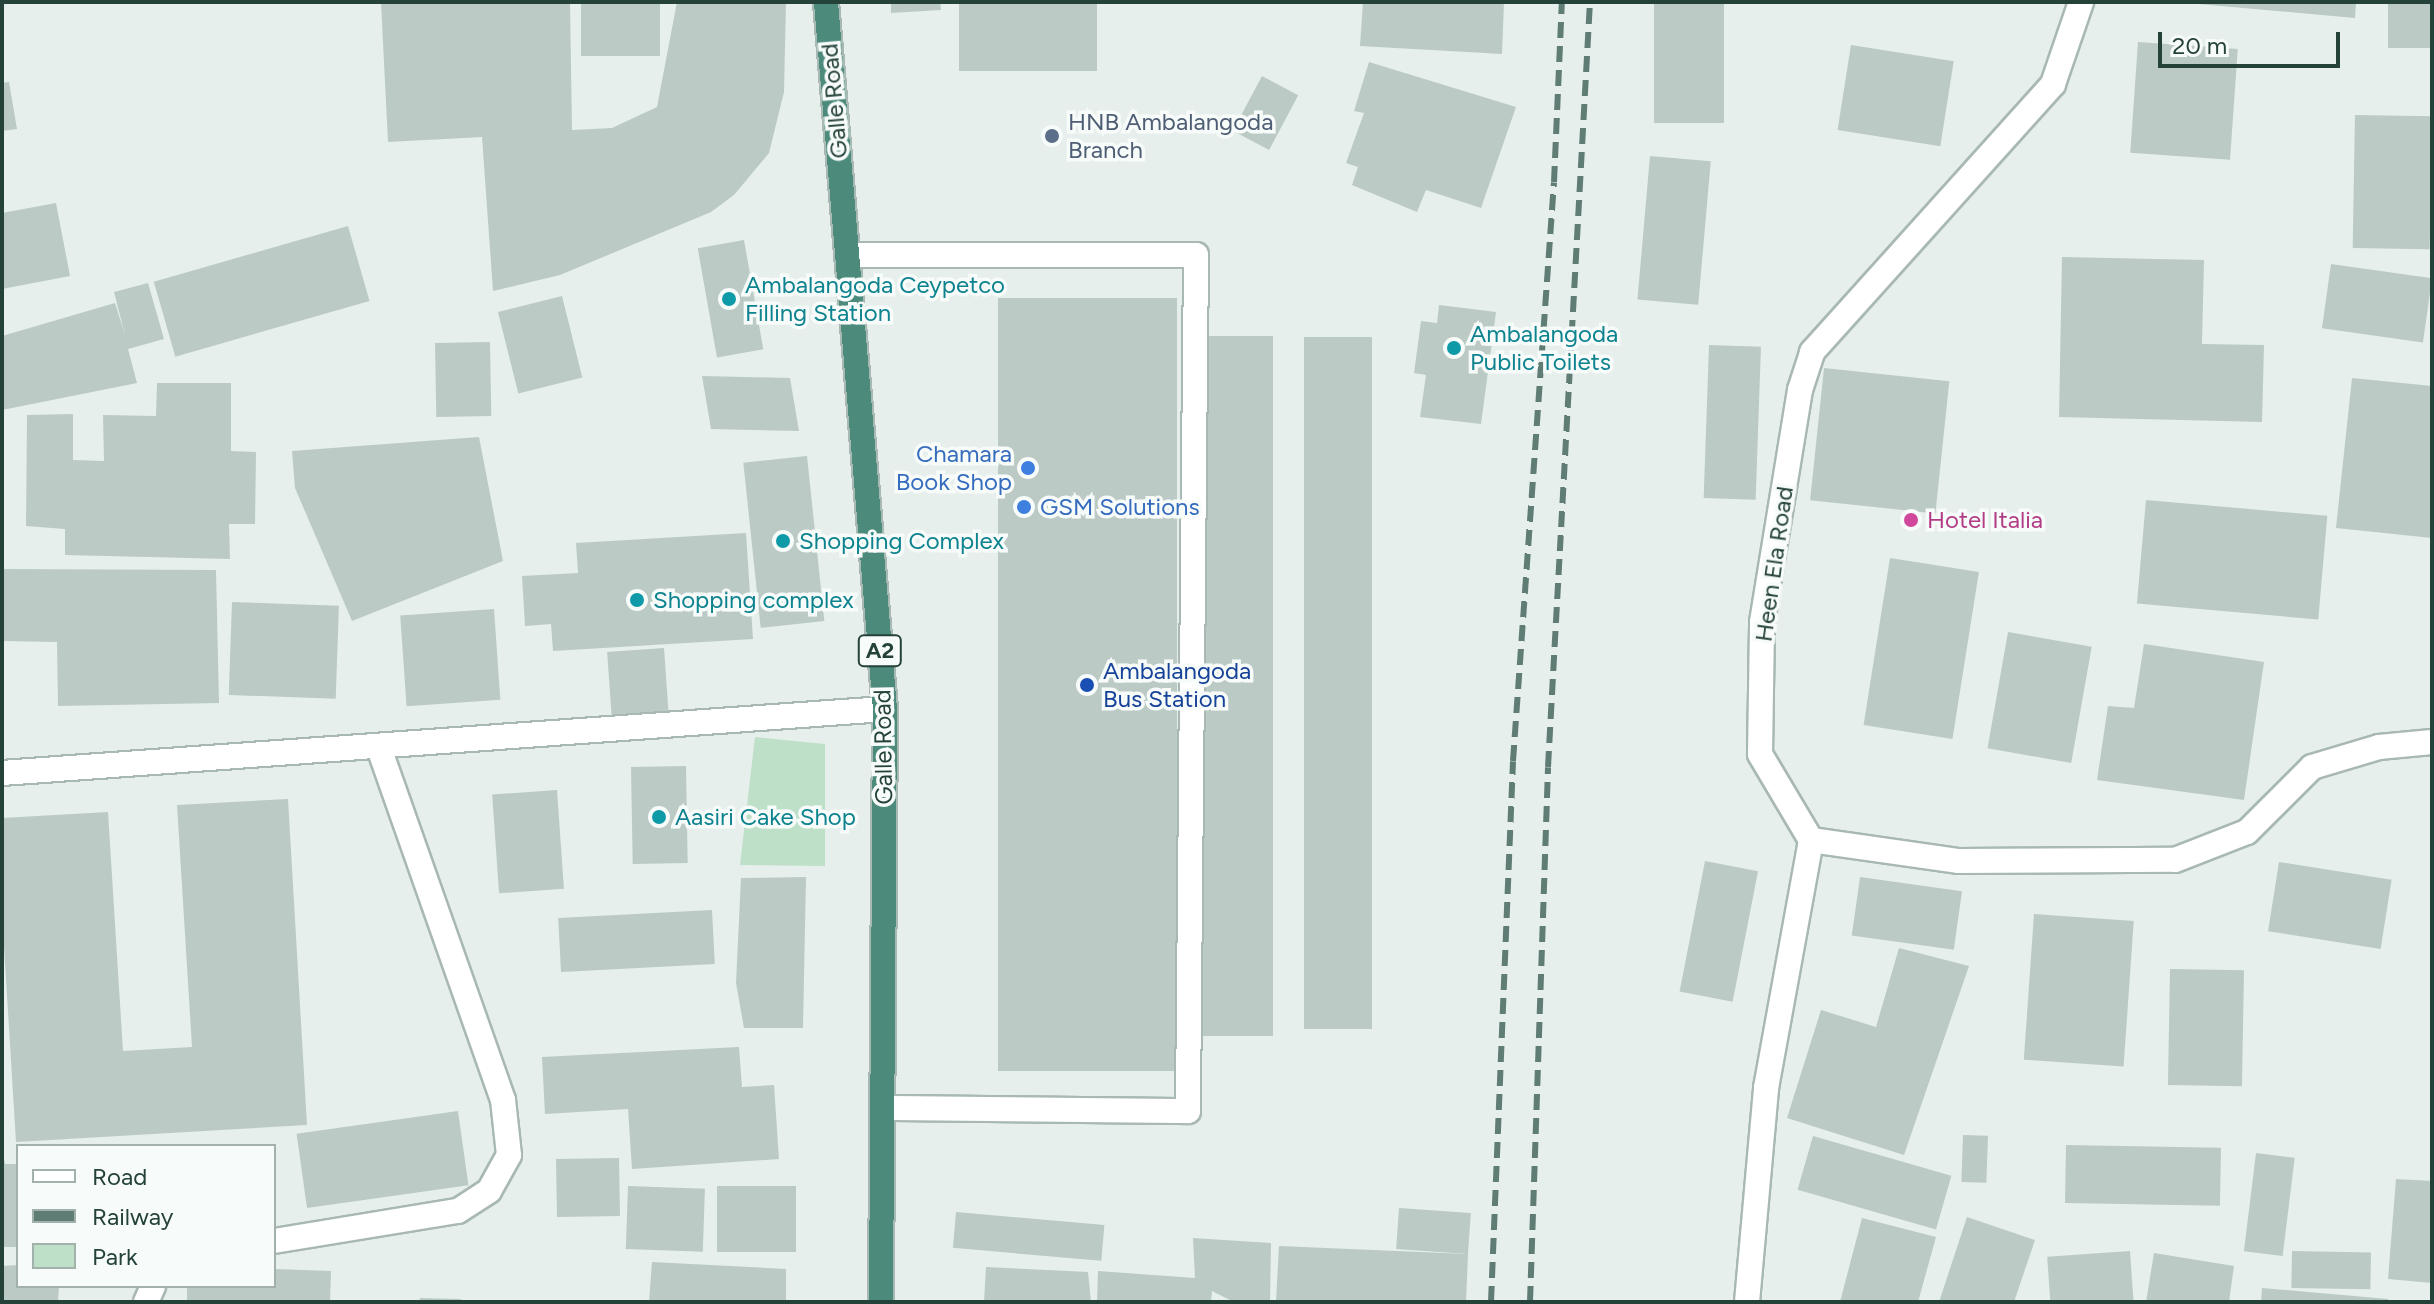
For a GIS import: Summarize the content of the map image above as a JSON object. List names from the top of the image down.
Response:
{
  "streets": {
    "highway": ["Galle Road", "A2"],
    "street": ["Heen Ela Road"]
  },
  "places": [
    "HNB Ambalangoda Branch",
    "Ambalangoda Ceypetco Filling Station",
    "Ambalangoda Public Toilets",
    "Chamara Book Shop",
    "GSM Solutions",
    "Hotel Italia",
    "Shopping Complex",
    "Shopping complex",
    "Ambalangoda Bus Station",
    "Aasiri Cake Shop"
  ],
  "legend": ["Road", "Railway", "Park"],
  "scale_bar": "20 m"
}
